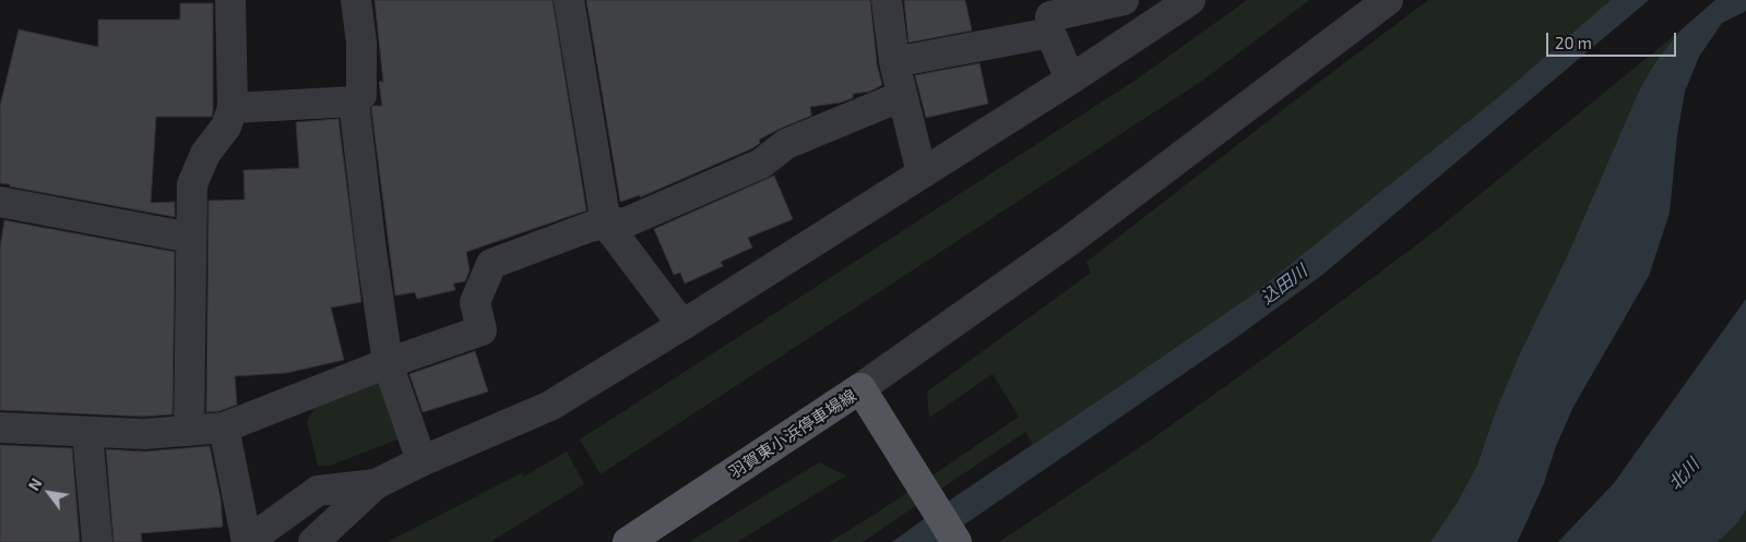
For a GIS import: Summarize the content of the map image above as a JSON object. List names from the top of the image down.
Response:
{
  "streets": {
    "main road": ["羽賀東小浜停車場線"]
  },
  "water": ["込田川", "北川"],
  "scale_bar": "20 m",
  "north": "top left"
}
